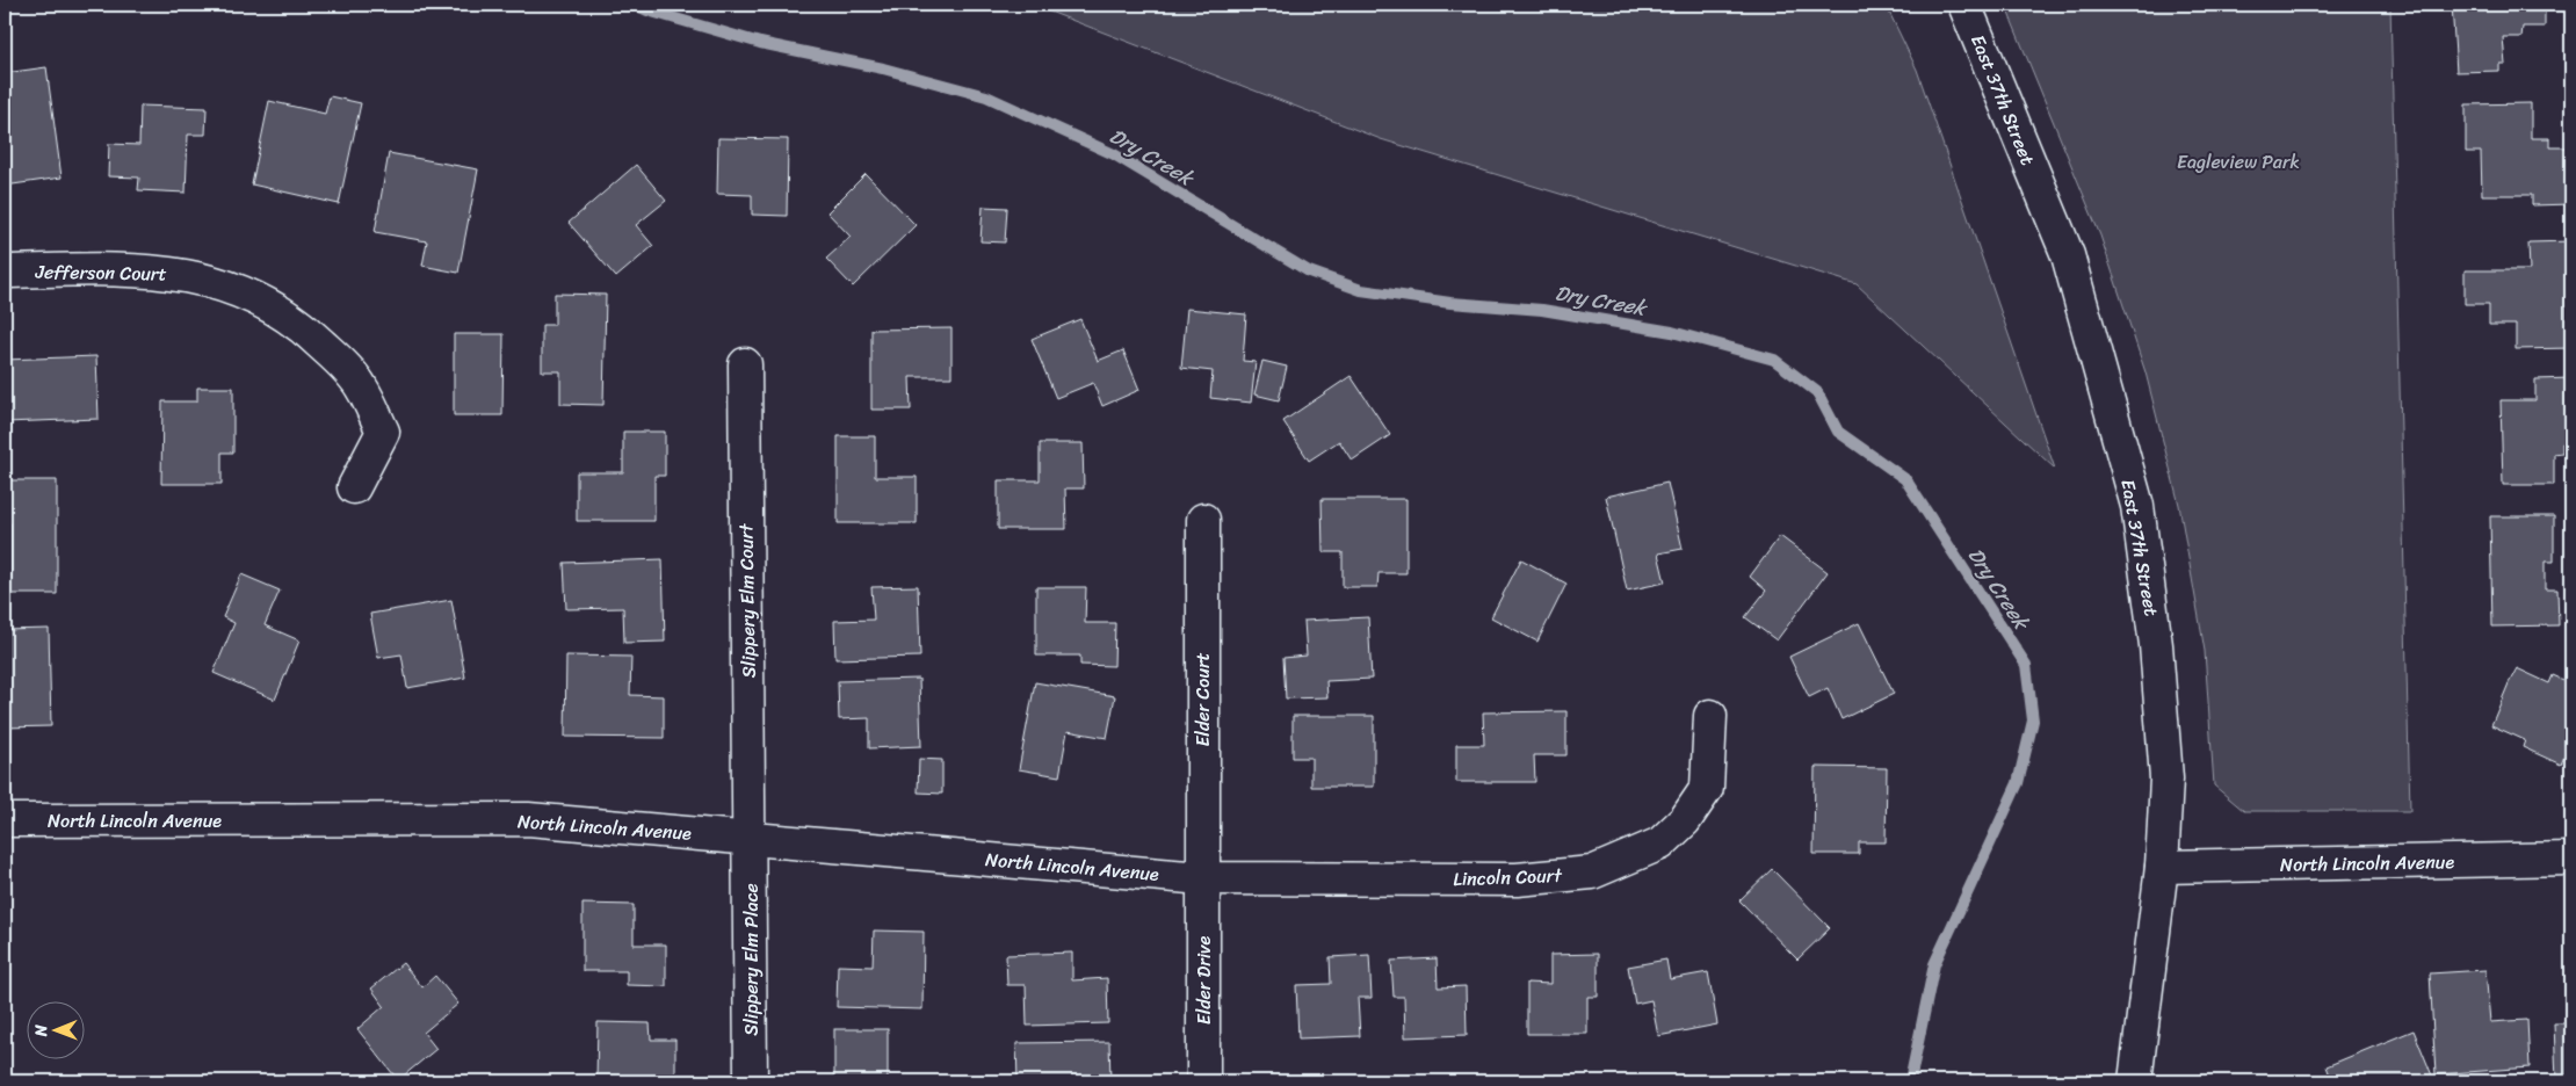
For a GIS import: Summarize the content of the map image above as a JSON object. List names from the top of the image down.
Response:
{
  "streets": {
    "street": [
      "East 37th Street",
      "Jefferson Court",
      "Slippery Elm Court",
      "Elder Court",
      "North Lincoln Avenue",
      "Lincoln Court",
      "Slippery Elm Place",
      "Elder Drive"
    ]
  },
  "crossings": [
    ["East 37th Street", "North Lincoln Avenue"],
    ["Slippery Elm Court", "North Lincoln Avenue"],
    ["Slippery Elm Court", "Slippery Elm Place"],
    ["Elder Court", "North Lincoln Avenue"],
    ["Elder Court", "Lincoln Court"],
    ["Elder Court", "Elder Drive"],
    ["North Lincoln Avenue", "Lincoln Court"],
    ["North Lincoln Avenue", "Slippery Elm Place"],
    ["North Lincoln Avenue", "Elder Drive"],
    ["Lincoln Court", "Elder Drive"]
  ],
  "water": ["Dry Creek"],
  "parks": ["Eagleview Park"],
  "north": "left"
}
